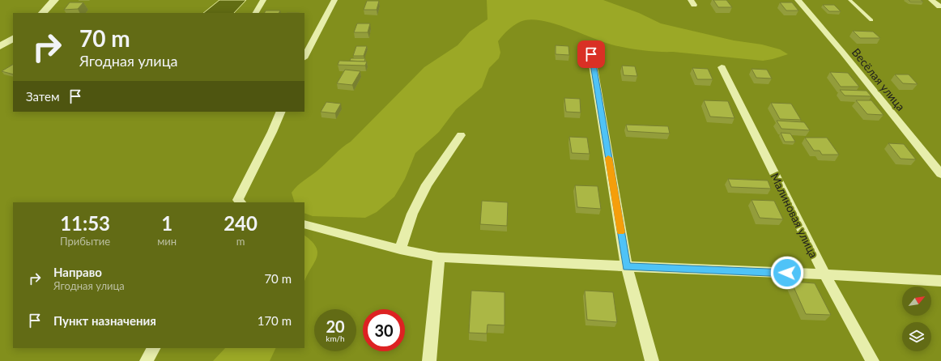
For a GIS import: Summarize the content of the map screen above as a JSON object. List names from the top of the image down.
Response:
{
  "streets": {
    "street": ["Весёлая улица", "Малиновая улица"]
  },
  "north": "top right",
  "page": {
    "turn": ["70 m", "Ягодная улица"],
    "then": "Затем",
    "eta": [
      "11:53",
      "Прибытие",
      "1",
      "мин",
      "240",
      "m"
    ],
    "list": [
      {
        "name": "Направо",
        "note": "Ягодная улица",
        "value": "70 m"
      },
      {
        "name": "Пункт назначения",
        "value": "170 m"
      }
    ],
    "speed": "20 km/h",
    "limit": "30"
  }
}
